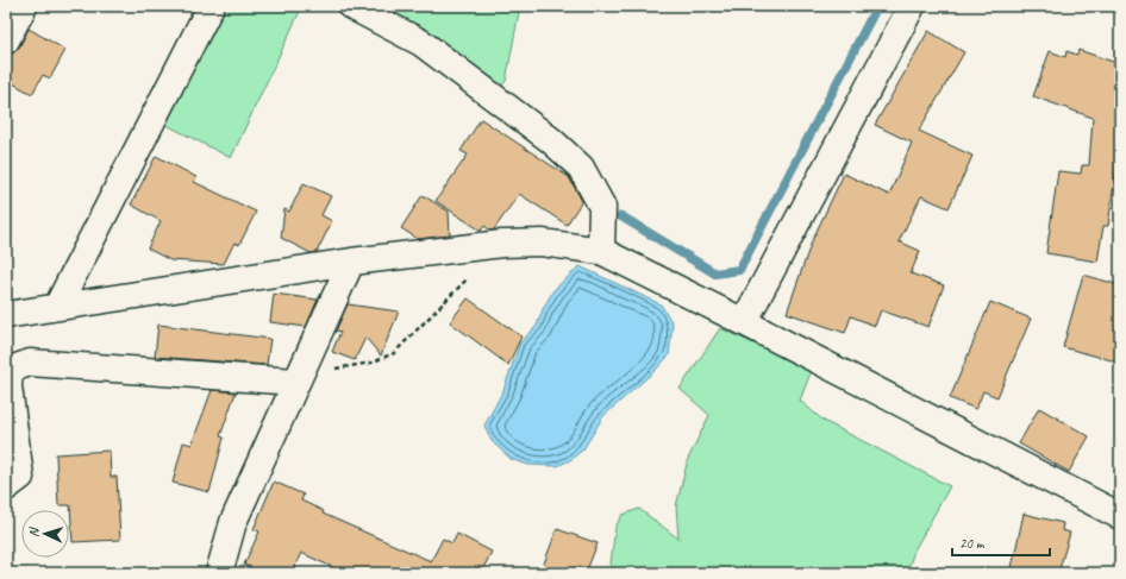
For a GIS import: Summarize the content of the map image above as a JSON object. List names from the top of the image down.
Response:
{
  "scale_bar": "20 m",
  "north": "left"
}
